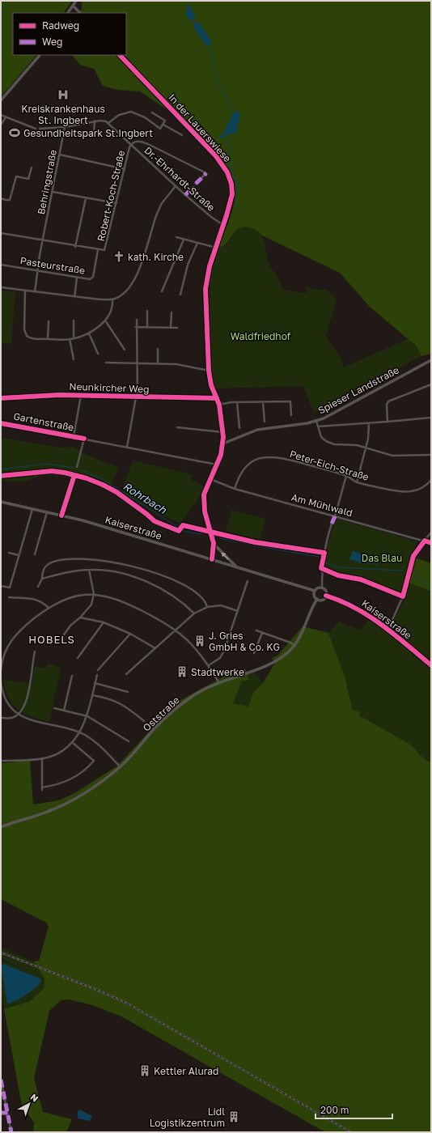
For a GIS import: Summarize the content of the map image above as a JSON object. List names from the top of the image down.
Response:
{
  "streets": {
    "main road": [
      "In der Lauerswiese",
      "Spieser Landstraße",
      "Kaiserstraße",
      "Oststraße"
    ],
    "street": [
      "Dr.-Ehrhardt-Straße",
      "Behringstraße",
      "Robert-Koch-Straße",
      "Pasteurstraße",
      "Neunkircher Weg",
      "Gartenstraße",
      "Peter-Eich-Straße",
      "Am Mühlwald"
    ]
  },
  "crossings": [
    ["In der Lauerswiese", "Dr.-Ehrhardt-Straße"],
    ["In der Lauerswiese", "Neunkircher Weg"],
    ["In der Lauerswiese", "Spieser Landstraße"],
    ["Dr.-Ehrhardt-Straße", "Robert-Koch-Straße"],
    ["Behringstraße", "Pasteurstraße"],
    ["Robert-Koch-Straße", "Pasteurstraße"],
    ["Peter-Eich-Straße", "Am Mühlwald"],
    ["Kaiserstraße", "Oststraße"]
  ],
  "districts": ["HOBELS"],
  "water": ["Rohrbach"],
  "parks": ["Waldfriedhof", "Das Blau"],
  "places": {
    "hospital": ["Kreiskrankenhaus St. Ingbert"],
    "sports": ["Gesundheitspark St.Ingbert"],
    "church": ["kath. Kirche"],
    "building": [
      "J. Gries GmbH & Co. KG",
      "Stadtwerke",
      "Kettler Alurad",
      "Lidl Logistikzentrum"
    ]
  },
  "legend": ["Radweg", "Weg"],
  "scale_bar": "200 m",
  "north": "top right"
}
